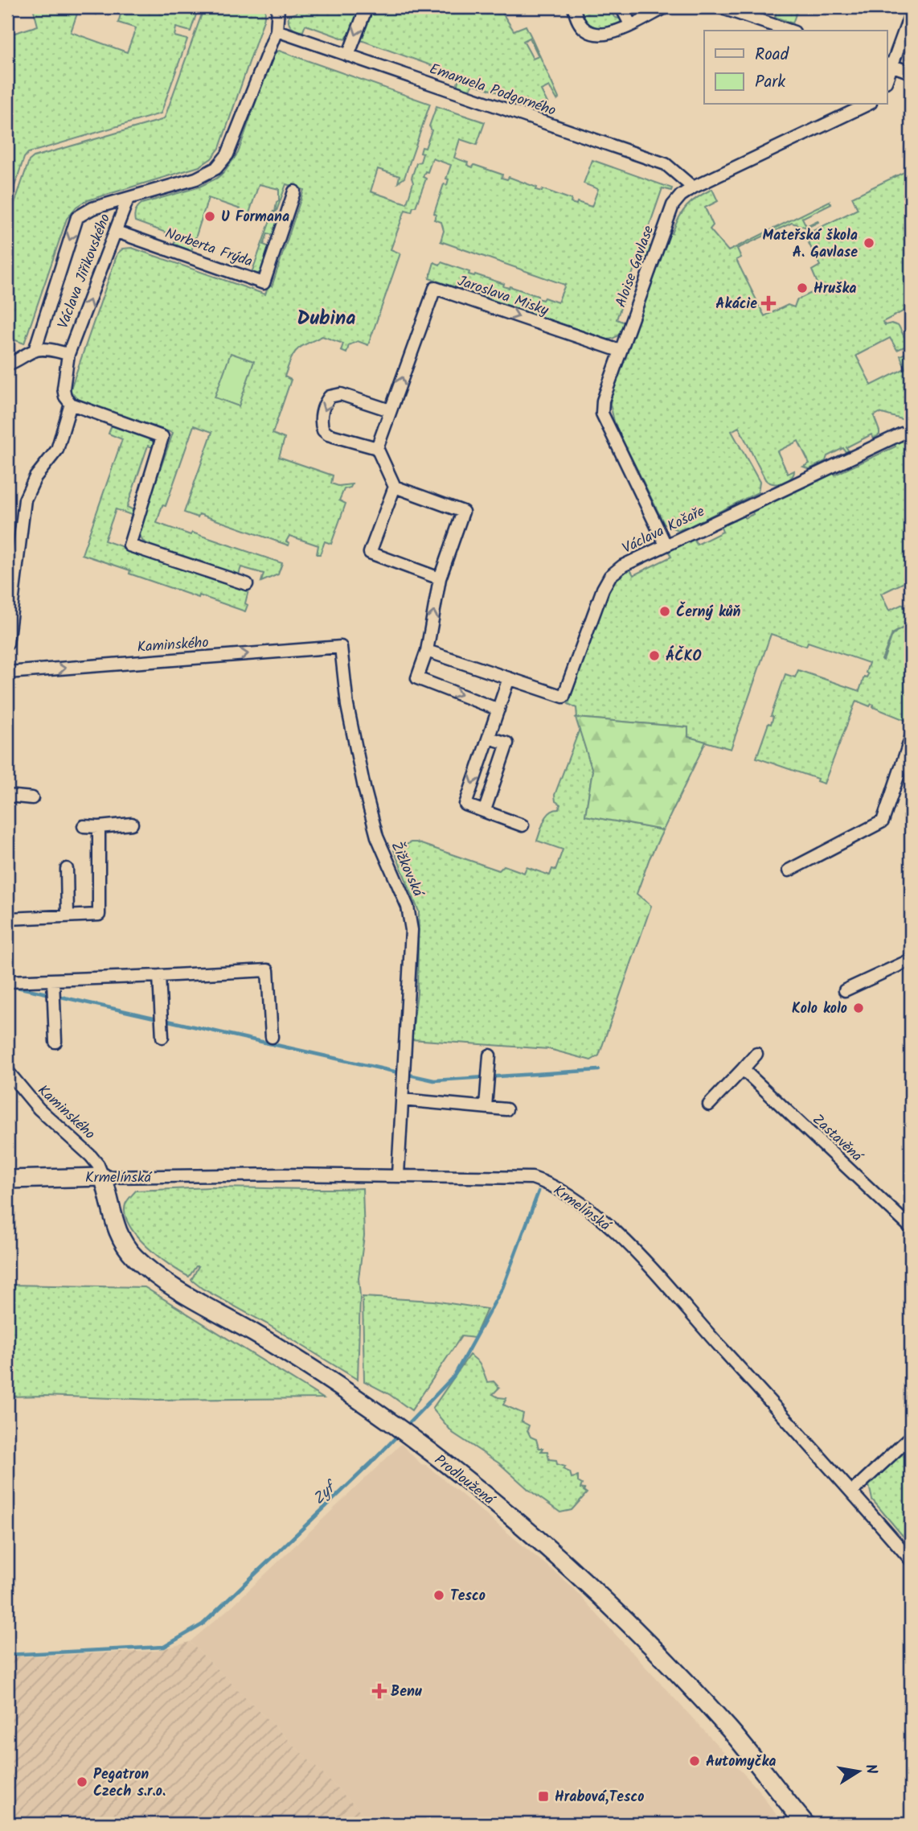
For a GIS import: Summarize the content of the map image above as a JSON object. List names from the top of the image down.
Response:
{
  "streets": {
    "main road": ["Krmelínská", "Prodloužená"],
    "street": [
      "Emanuela Podgorného",
      "Norberta Frýda",
      "Aloise Gavlase",
      "Václava Jiřikovského",
      "Jaroslava Misky",
      "Václava Košaře",
      "Kaminského",
      "Žižkovská",
      "Zastavěná"
    ]
  },
  "crossings": [
    ["Emanuela Podgorného", "Aloise Gavlase"],
    ["Emanuela Podgorného", "Václava Jiřikovského"],
    ["Norberta Frýda", "Václava Jiřikovského"],
    ["Aloise Gavlase", "Jaroslava Misky"],
    ["Aloise Gavlase", "Václava Košaře"],
    ["Kaminského", "Žižkovská"],
    ["Kaminského", "Krmelínská"],
    ["Kaminského", "Prodloužená"],
    ["Žižkovská", "Krmelínská"],
    ["Krmelínská", "Prodloužená"]
  ],
  "one_way": ["Kaminského"],
  "districts": ["Dubina"],
  "water": ["Zyf"],
  "places": {
    "other": [
      "U Formana",
      "Mateřská škola A. Gavlase",
      "Hruška",
      "Černý kůň",
      "ÁČKO",
      "Kolo kolo",
      "Tesco",
      "Automyčka",
      "Pegatron Czech s.r.o."
    ],
    "health": ["Akácie", "Benu"],
    "transit": ["Hrabová,Tesco"]
  },
  "legend": ["Road", "Park"],
  "north": "right"
}
